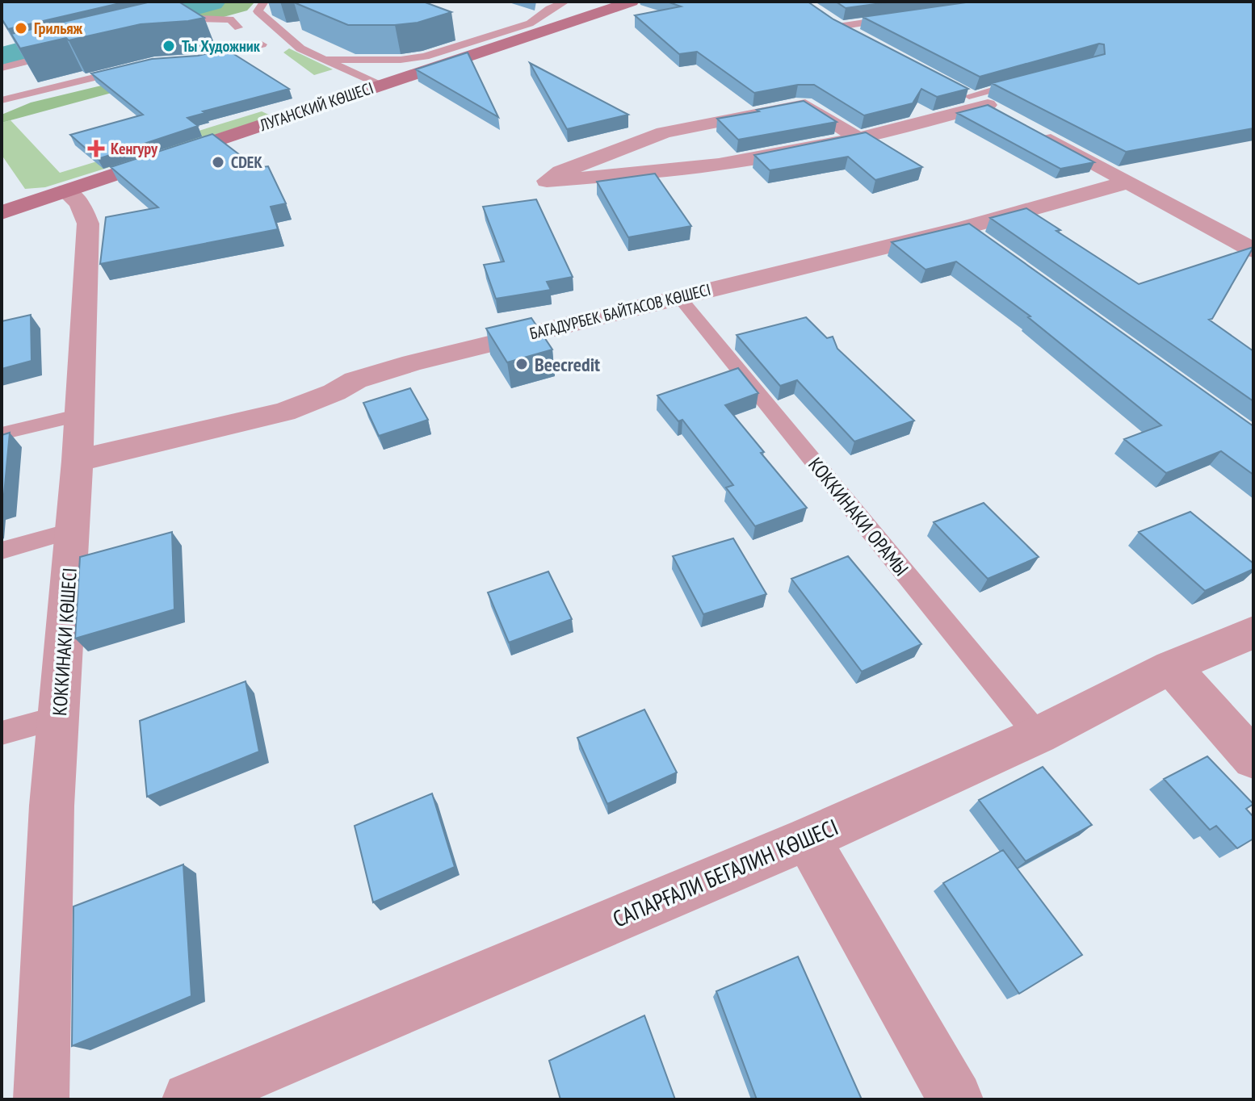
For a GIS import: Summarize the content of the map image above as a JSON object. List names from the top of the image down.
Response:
{
  "streets": {
    "street": [
      "ЛУГАНСКИЙ КӨШЕСІ",
      "БАГАДУРБЕК БАЙТАСОВ КӨШЕСІ",
      "КОККИНАКИ КӨШЕСІ",
      "САПАРҒАЛИ БЕГАЛИН КӨШЕСІ"
    ],
    "lane": ["КОККИНАКИ ОРАМЫ"]
  },
  "crossings": [
    ["ЛУГАНСКИЙ КӨШЕСІ", "КОККИНАКИ КӨШЕСІ"],
    ["БАГАДУРБЕК БАЙТАСОВ КӨШЕСІ", "КОККИНАКИ ОРАМЫ"],
    ["БАГАДУРБЕК БАЙТАСОВ КӨШЕСІ", "КОККИНАКИ КӨШЕСІ"],
    ["КОККИНАКИ ОРАМЫ", "САПАРҒАЛИ БЕГАЛИН КӨШЕСІ"]
  ],
  "places": {
    "other": [
      "Грильяж",
      "Ты Художник",
      "CDEK",
      "Beecredit"
    ],
    "health": ["Кенгуру"]
  }
}
